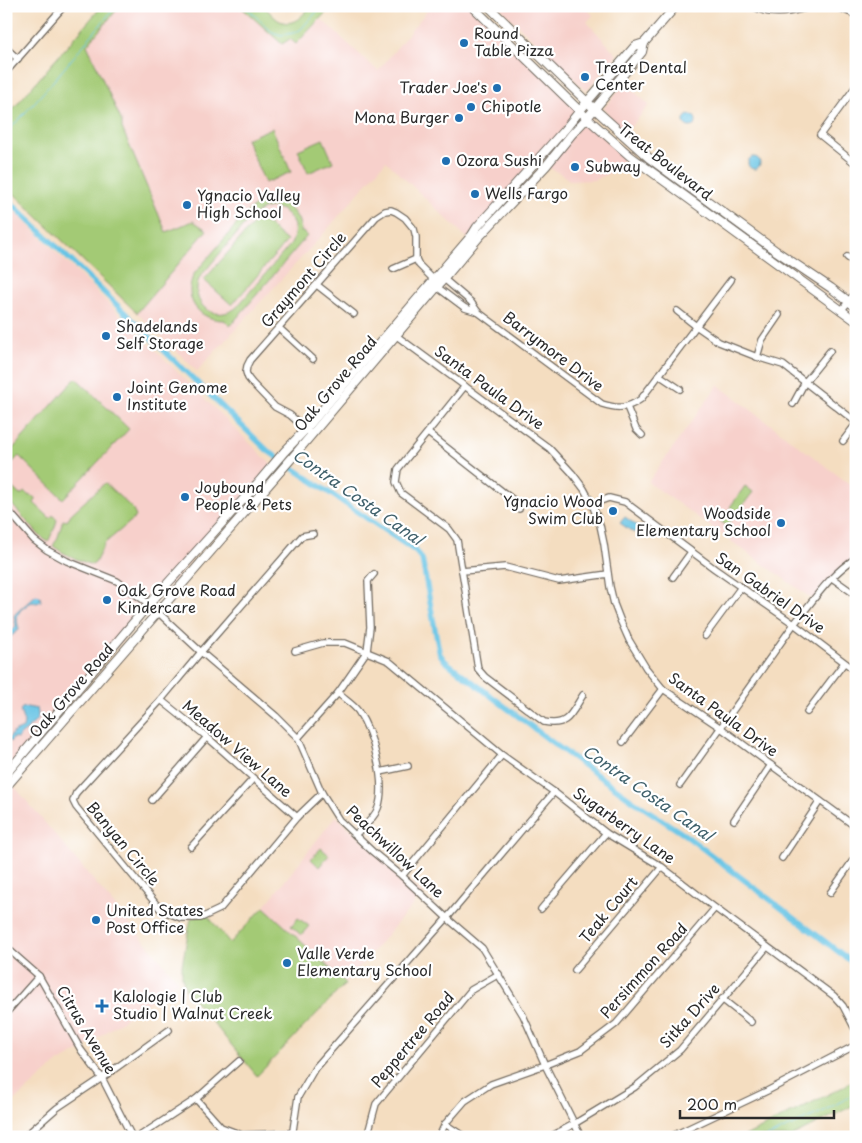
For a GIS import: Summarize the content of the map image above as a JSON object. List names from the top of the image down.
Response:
{
  "streets": {
    "main road": ["Treat Boulevard", "Oak Grove Road"],
    "street": [
      "Graymont Circle",
      "Barrymore Drive",
      "Santa Paula Drive",
      "San Gabriel Drive",
      "Meadow View Lane",
      "Sugarberry Lane",
      "Banyan Circle",
      "Peachwillow Lane",
      "Teak Court",
      "Persimmon Road",
      "Sitka Drive",
      "Citrus Avenue",
      "Peppertree Road"
    ]
  },
  "crossings": [
    ["Treat Boulevard", "Oak Grove Road"],
    ["Graymont Circle", "Oak Grove Road"],
    ["Barrymore Drive", "Oak Grove Road"],
    ["Oak Grove Road", "Santa Paula Drive"],
    ["Oak Grove Road", "Peachwillow Lane"],
    ["Santa Paula Drive", "San Gabriel Drive"],
    ["Meadow View Lane", "Banyan Circle"],
    ["Sugarberry Lane", "Teak Court"],
    ["Sugarberry Lane", "Persimmon Road"],
    ["Sugarberry Lane", "Sitka Drive"],
    ["Banyan Circle", "Peachwillow Lane"],
    ["Peachwillow Lane", "Persimmon Road"],
    ["Peachwillow Lane", "Sitka Drive"],
    ["Peachwillow Lane", "Peppertree Road"]
  ],
  "water": ["Contra Costa Canal"],
  "places": {
    "other": [
      "Round Table Pizza",
      "Treat Dental Center",
      "Trader Joe's",
      "Chipotle",
      "Mona Burger",
      "Ozora Sushi",
      "Subway",
      "Wells Fargo",
      "Ygnacio Valley High School",
      "Shadelands Self Storage",
      "Joint Genome Institute",
      "Joybound People & Pets",
      "Ygnacio Wood Swim Club",
      "Woodside Elementary School",
      "Oak Grove Road Kindercare",
      "United States Post Office",
      "Valle Verde Elementary School"
    ],
    "health": ["Kalologie | Club Studio | Walnut Creek"]
  },
  "scale_bar": "200 m"
}
